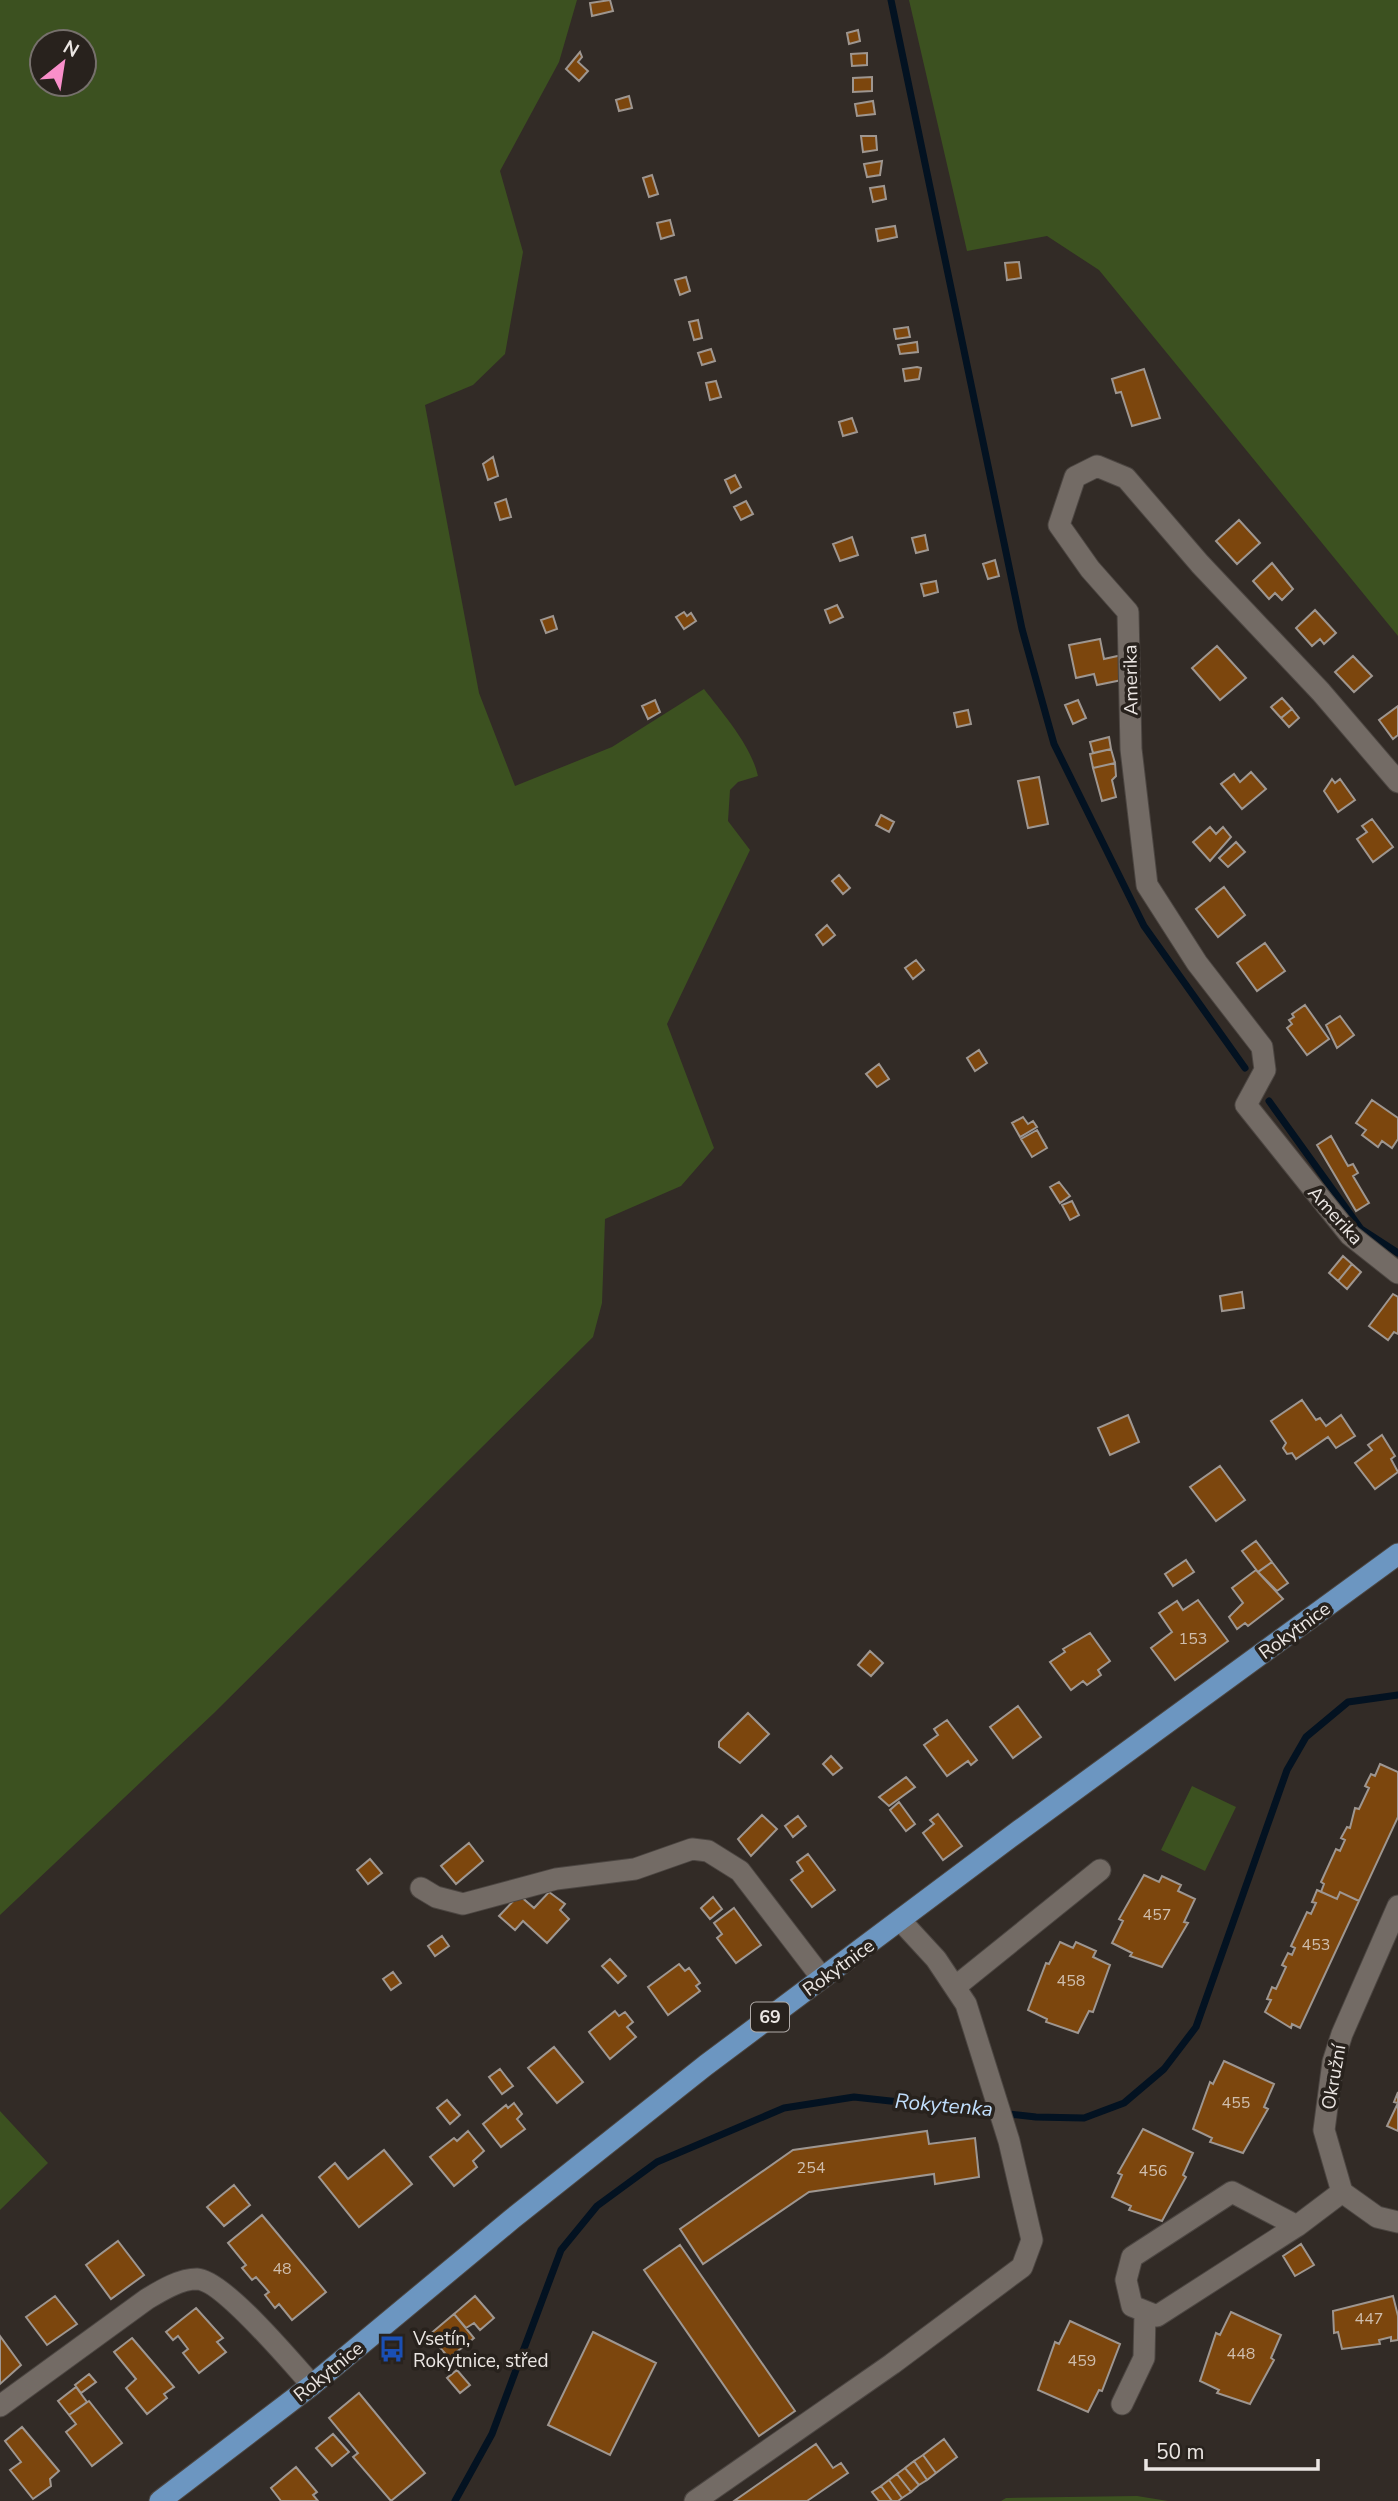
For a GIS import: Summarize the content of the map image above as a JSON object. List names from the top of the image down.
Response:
{
  "streets": {
    "main road": ["Rokytnice", "69"],
    "street": ["Amerika", "Okružní"]
  },
  "water": ["Rokytenka"],
  "places": {
    "bus stop": ["Vsetín, Rokytnice, střed"]
  },
  "house_numbers": [
    "153",
    "457",
    "453",
    "458",
    "455",
    "254",
    "456",
    "48",
    "447",
    "448",
    "459"
  ],
  "scale_bar": "50 m",
  "north": "top right"
}
